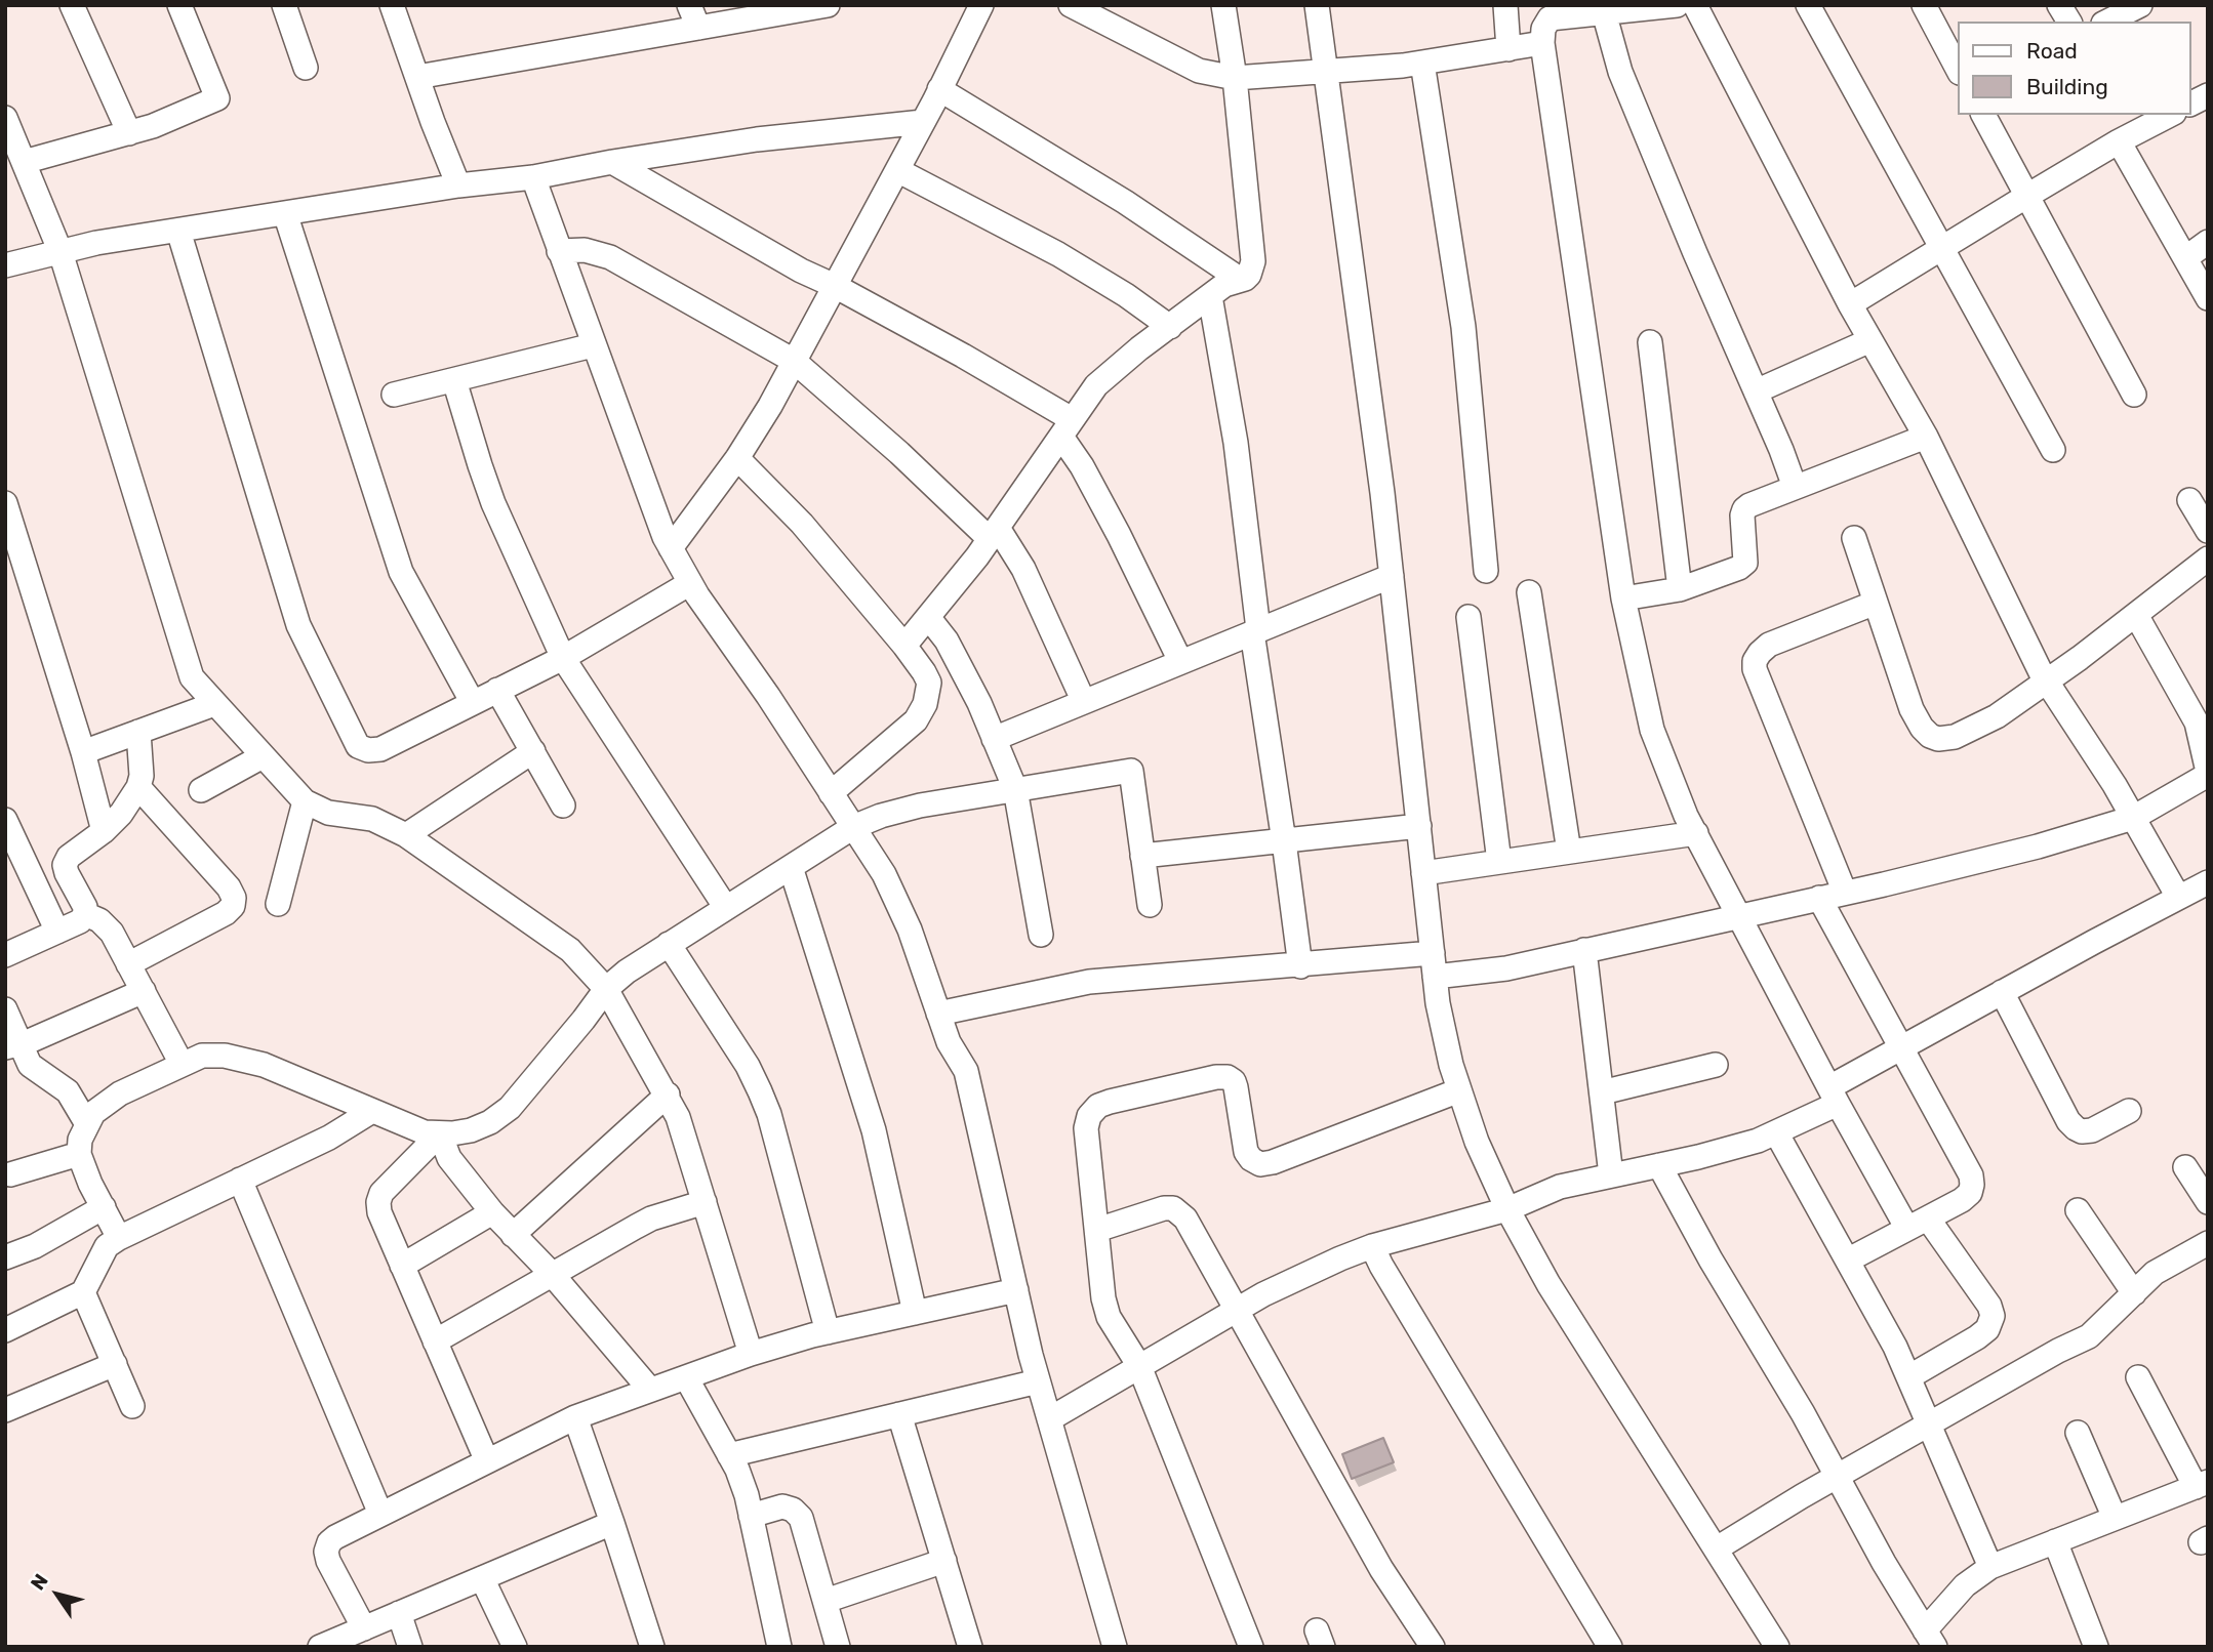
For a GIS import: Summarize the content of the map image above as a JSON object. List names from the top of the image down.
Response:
{
  "legend": ["Road", "Building"],
  "north": "top left"
}
